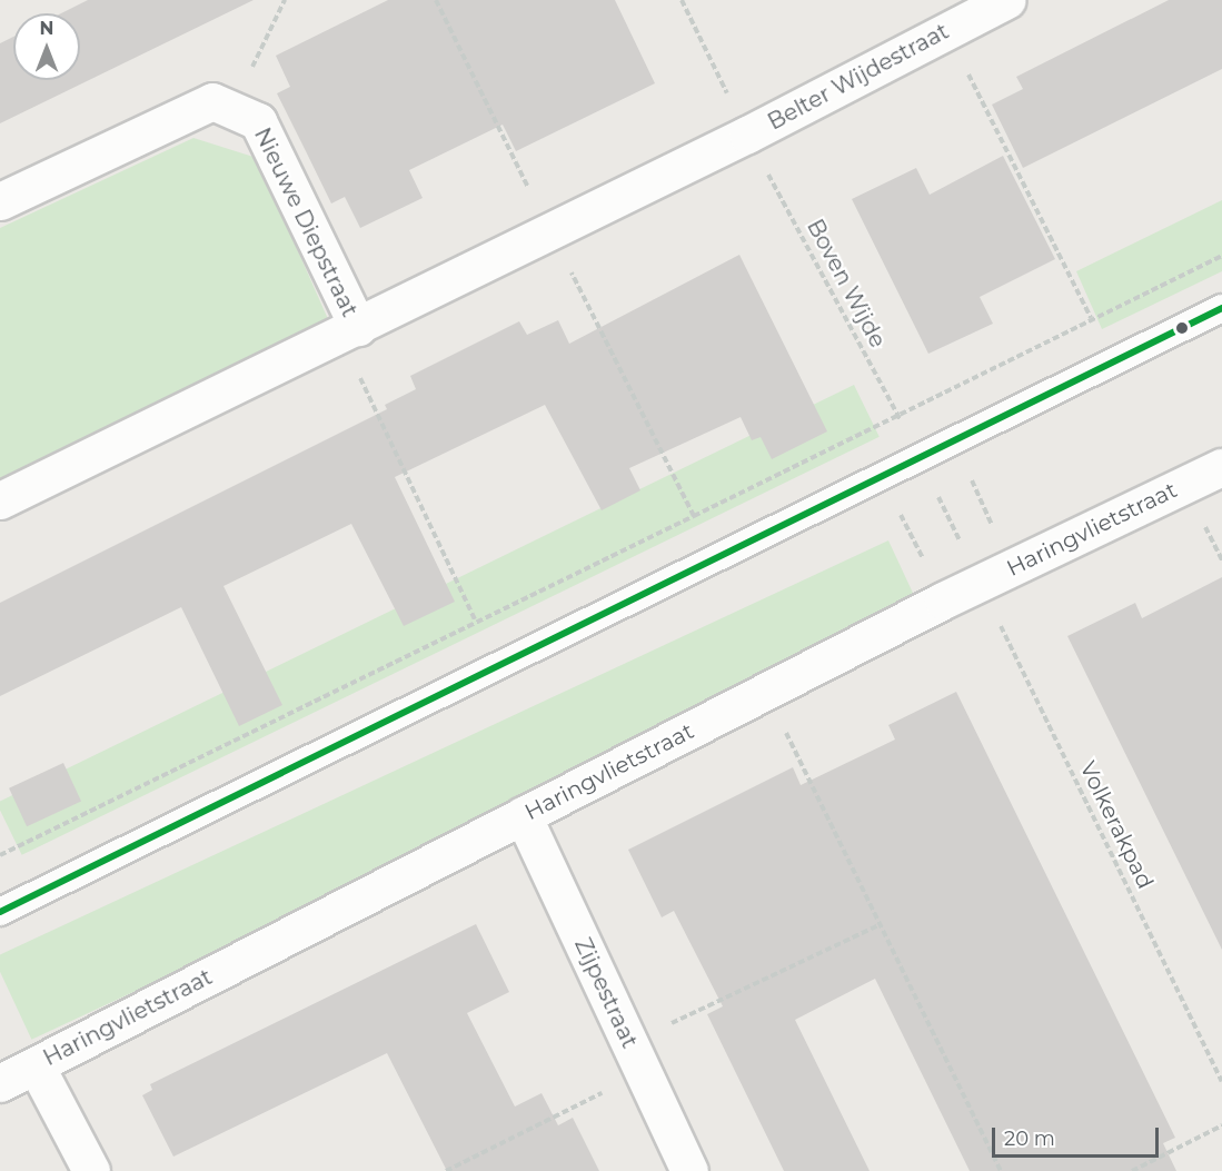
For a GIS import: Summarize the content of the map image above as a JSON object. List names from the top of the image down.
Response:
{
  "streets": {
    "street": [
      "Belter Wijdestraat",
      "Nieuwe Diepstraat",
      "Haringvlietstraat",
      "Zijpestraat"
    ],
    "path": ["Boven Wijde", "Volkerakpad"]
  },
  "crossings": [
    ["Belter Wijdestraat", "Nieuwe Diepstraat"],
    ["Belter Wijdestraat", "Boven Wijde"],
    ["Nieuwe Diepstraat", "Boven Wijde"],
    ["Boven Wijde", "Haringvlietstraat"],
    ["Boven Wijde", "Volkerakpad"],
    ["Haringvlietstraat", "Volkerakpad"],
    ["Haringvlietstraat", "Zijpestraat"]
  ],
  "scale_bar": "20 m",
  "north": "top"
}
